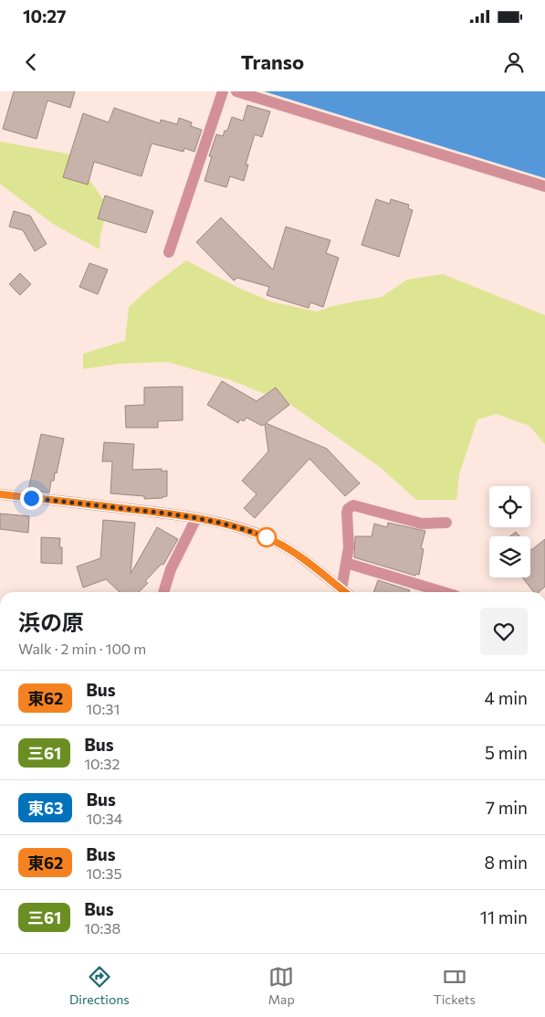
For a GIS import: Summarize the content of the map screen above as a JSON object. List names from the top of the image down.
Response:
{
  "lines": ["bus line 東62"],
  "page": {
    "status": "10:27",
    "header": "Transo",
    "heading": ["浜の原", "Walk · 2 min · 100 m"],
    "list": [
      {
        "mark": "東62",
        "name": "Bus",
        "note": "10:31",
        "value": "4 min"
      },
      {
        "mark": "三61",
        "name": "Bus",
        "note": "10:32",
        "value": "5 min"
      },
      {
        "mark": "東63",
        "name": "Bus",
        "note": "10:34",
        "value": "7 min"
      },
      {
        "mark": "東62",
        "name": "Bus",
        "note": "10:35",
        "value": "8 min"
      },
      {
        "mark": "三61",
        "name": "Bus",
        "note": "10:38",
        "value": "11 min"
      }
    ],
    "tabs": ["Directions", "Map", "Tickets"]
  }
}
